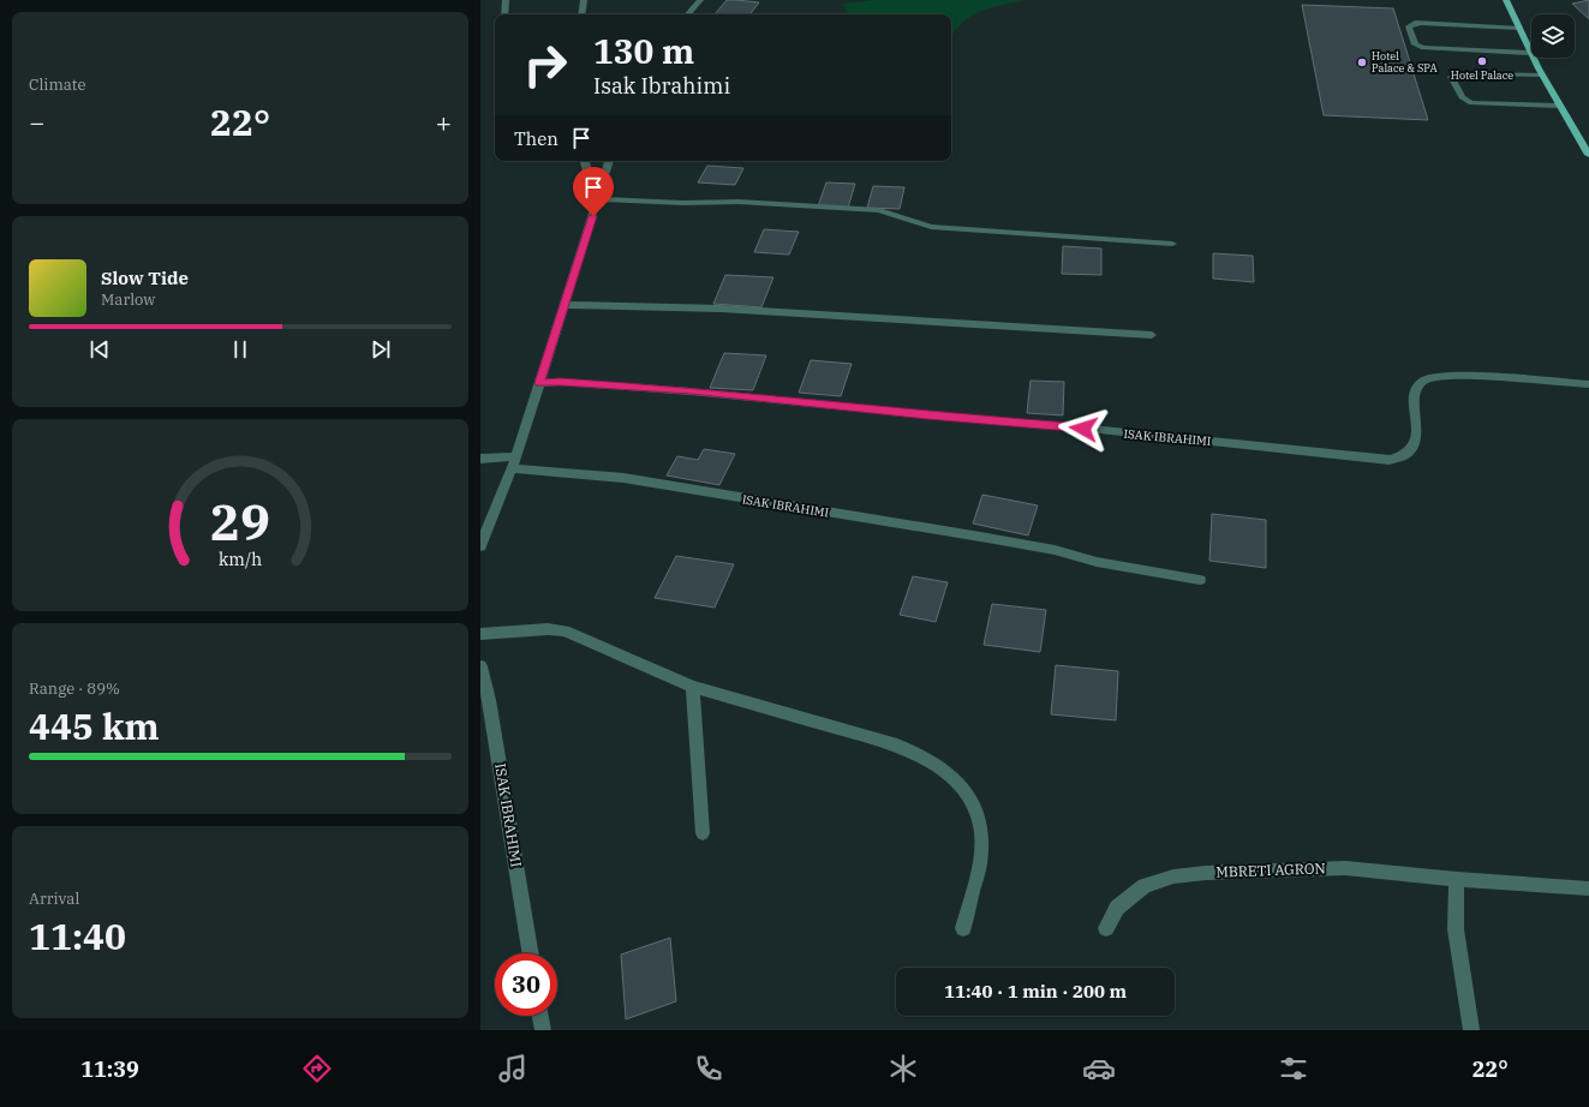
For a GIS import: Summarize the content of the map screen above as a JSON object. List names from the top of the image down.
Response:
{
  "streets": {
    "street": ["ISAK IBRAHIMI", "MBRETI AGRON"]
  },
  "places": ["Hotel Palace", "Hotel Palace & SPA"],
  "page": {
    "tile": [
      "Climate",
      ["Range · 89%", "445 km"],
      ["Arrival", "11:40"]
    ],
    "turn": ["130 m", "Isak Ibrahimi"],
    "heat": ["−", "22°", "+"],
    "then": "Then",
    "song": ["Slow Tide", "Marlow"],
    "limit": "30",
    "trip": "11:40 · 1 min · 200 m",
    "tabs": ["11:39", "22°"],
    "gauge": ["29", "km/h"]
  }
}
